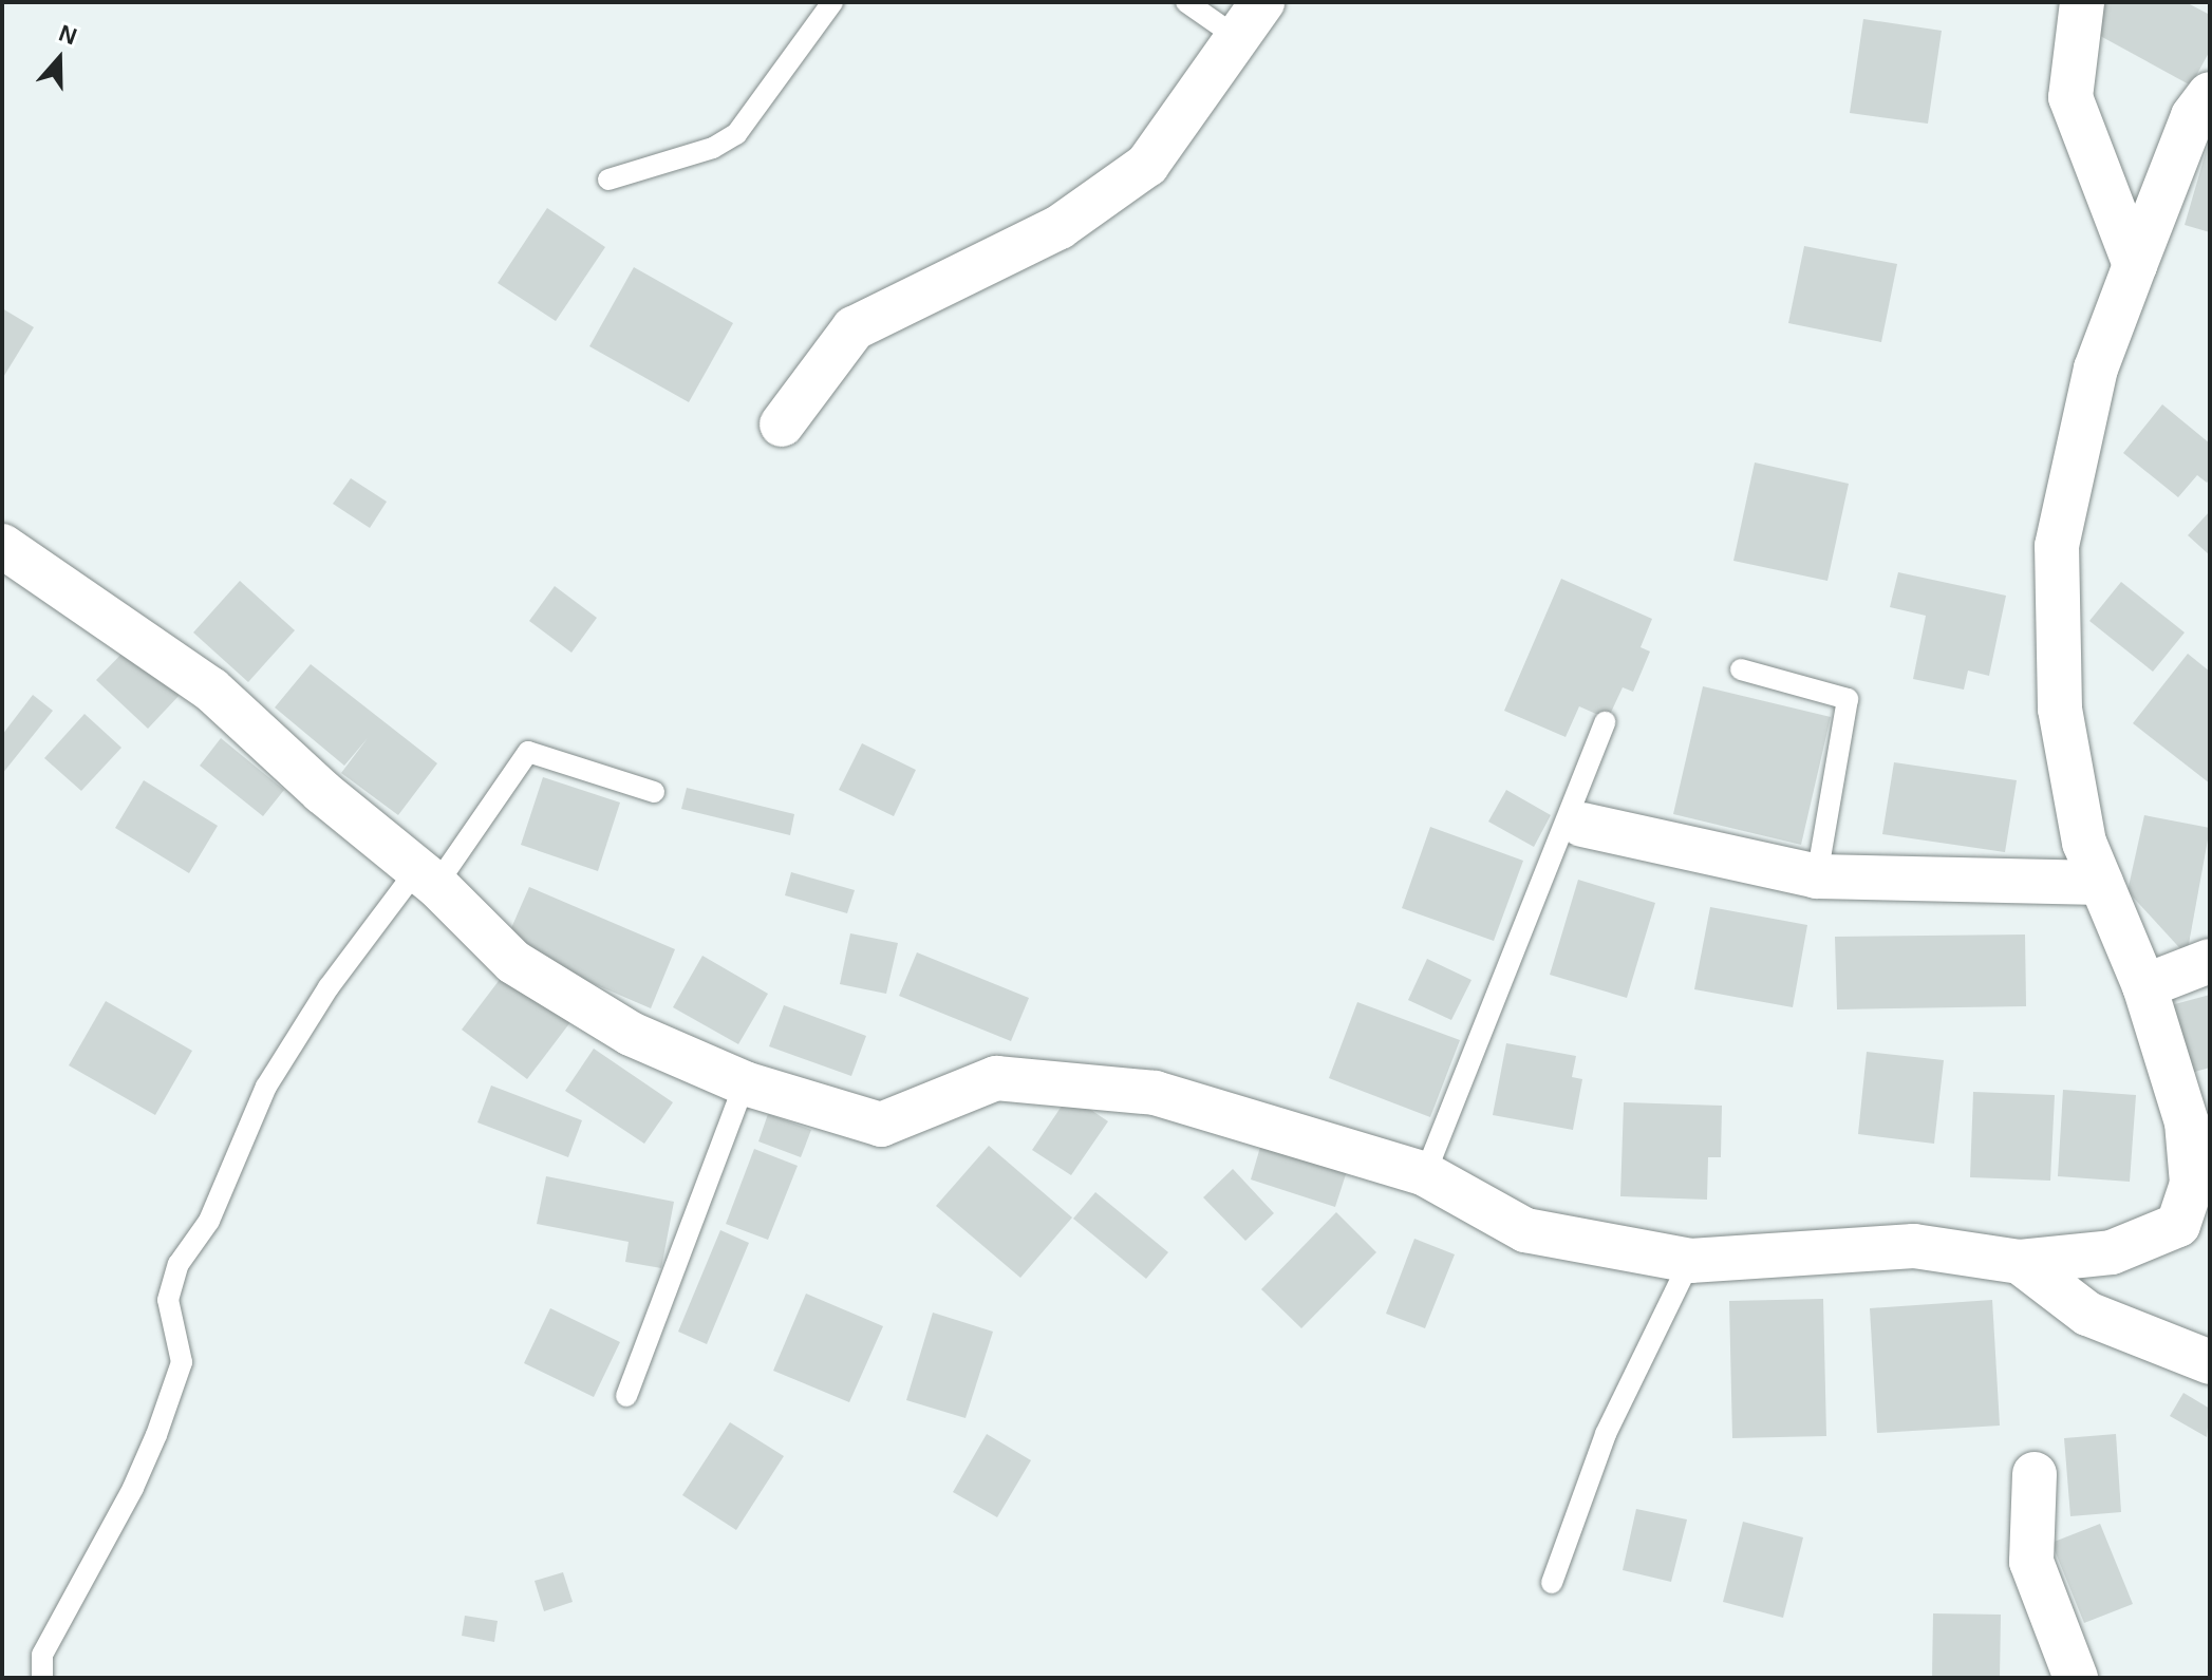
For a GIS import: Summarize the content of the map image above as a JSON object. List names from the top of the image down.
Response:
{
  "north": "top"
}
